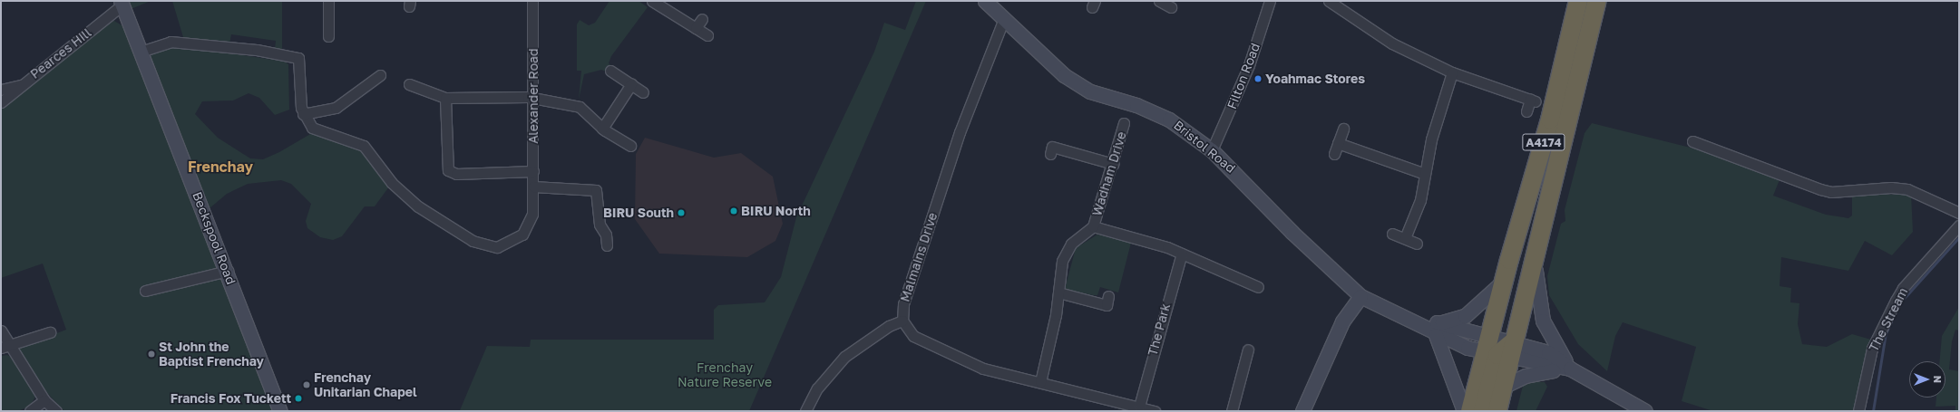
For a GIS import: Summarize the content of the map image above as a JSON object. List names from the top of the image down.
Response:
{
  "streets": {
    "highway": ["A4174"],
    "main road": ["Bristol Road", "Beckspool Road"],
    "street": [
      "Pearces Hill",
      "Filton Road",
      "Alexander Road",
      "Wadham Drive",
      "Malmains Drive",
      "The Stream",
      "The Park"
    ]
  },
  "crossings": [
    ["Pearces Hill", "Beckspool Road"],
    ["Filton Road", "Bristol Road"],
    ["A4174", "Bristol Road"],
    ["Bristol Road", "Malmains Drive"]
  ],
  "districts": ["Frenchay"],
  "parks": ["Frenchay Nature Reserve"],
  "places": [
    "Yoahmac Stores",
    "BIRU North",
    "BIRU South",
    "St John the Baptist Frenchay",
    "Frenchay Unitarian Chapel",
    "Francis Fox Tuckett"
  ],
  "north": "right"
}
